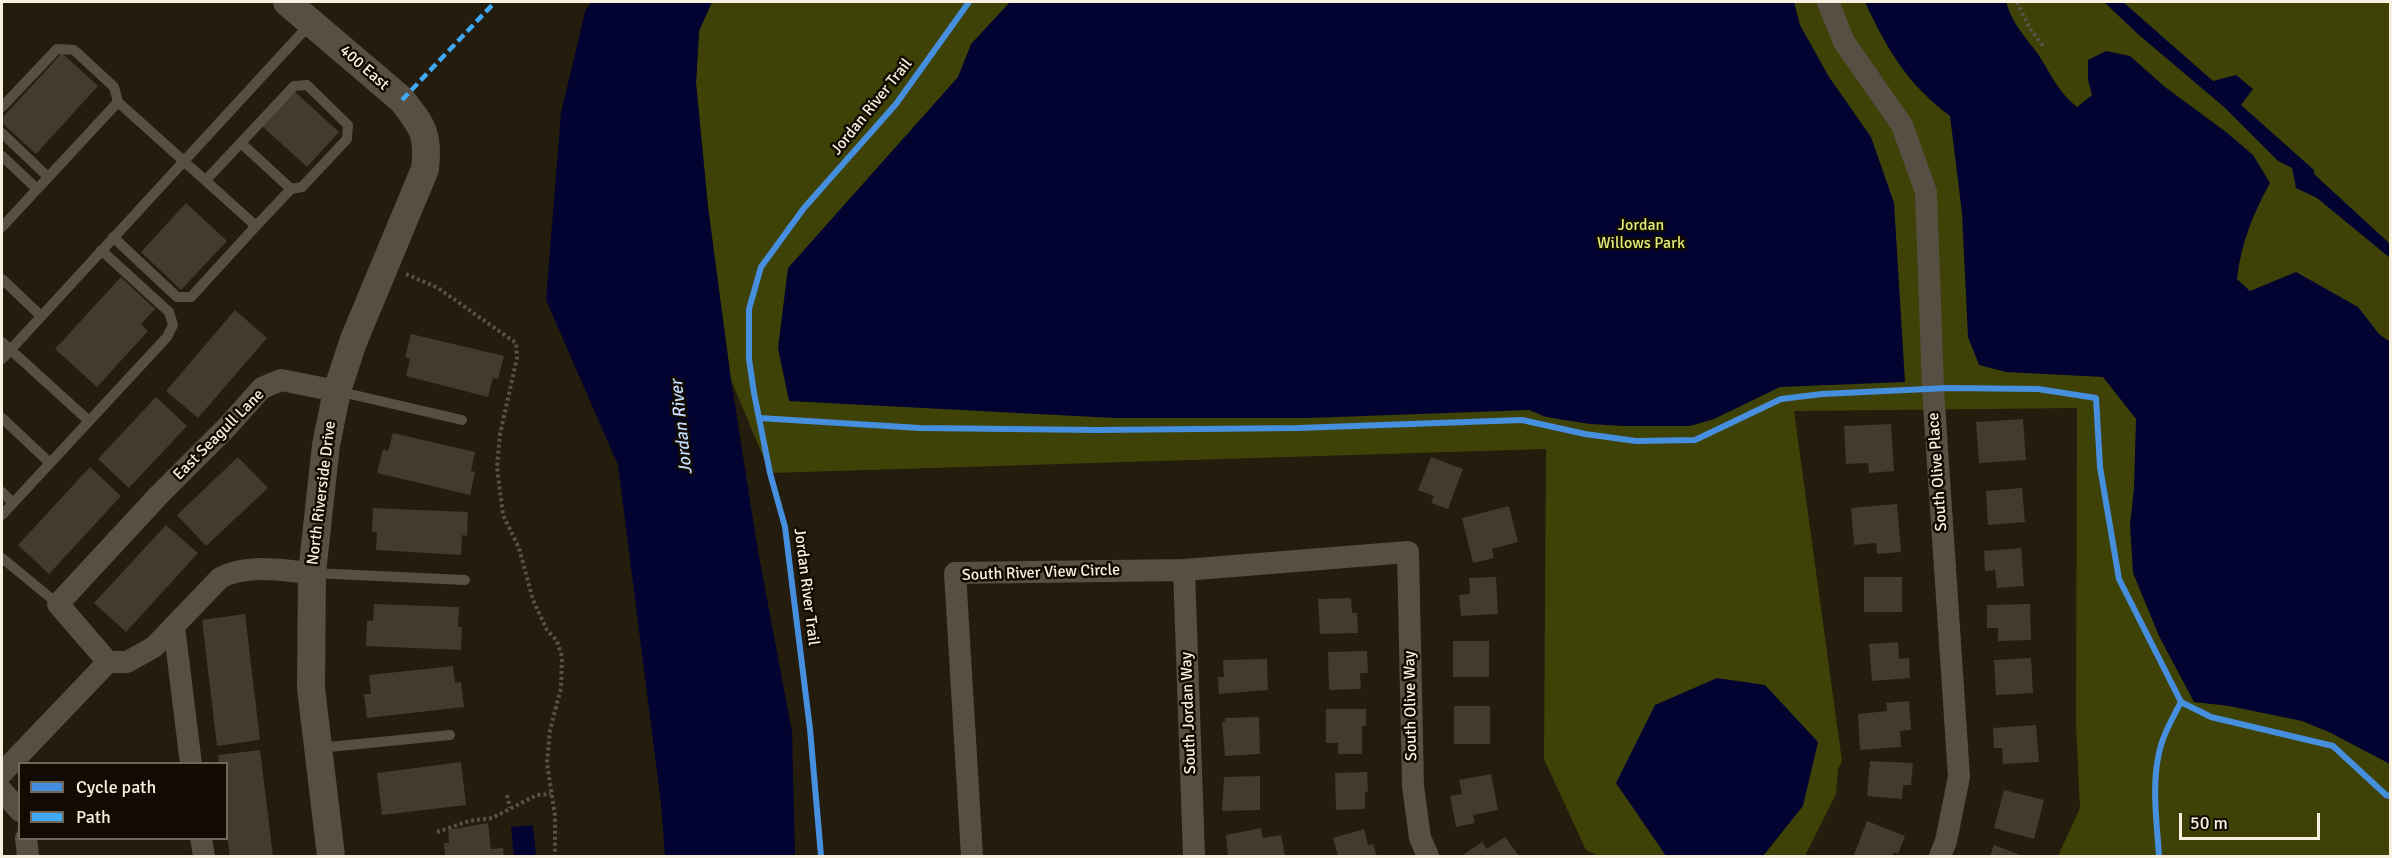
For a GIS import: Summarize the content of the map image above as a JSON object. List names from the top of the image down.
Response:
{
  "streets": {
    "street": [
      "400 East",
      "East Seagull Lane",
      "South Olive Place",
      "North Riverside Drive",
      "South River View Circle",
      "South Olive Way",
      "South Jordan Way"
    ],
    "cycle path": ["Jordan River Trail"]
  },
  "crossings": [
    ["400 East", "North Riverside Drive"],
    ["East Seagull Lane", "North Riverside Drive"],
    ["South River View Circle", "South Olive Way"],
    ["South River View Circle", "South Jordan Way"]
  ],
  "water": ["Jordan River"],
  "parks": ["Jordan Willows Park"],
  "legend": ["Cycle path", "Path"],
  "scale_bar": "50 m"
}
